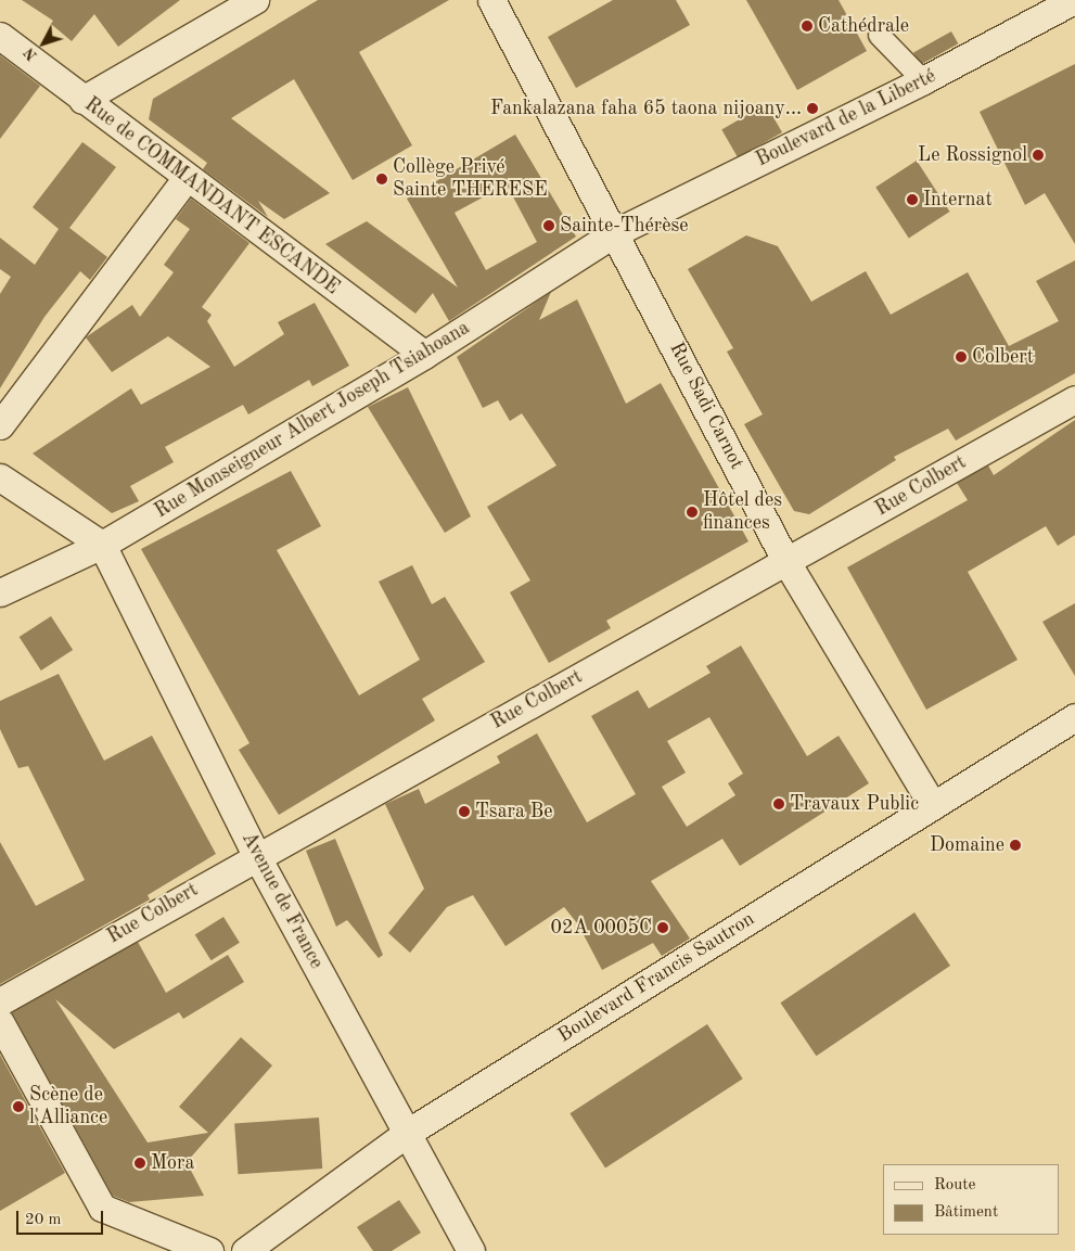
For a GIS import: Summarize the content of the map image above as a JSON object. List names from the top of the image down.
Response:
{
  "streets": {
    "street": [
      "Boulevard de la Liberté",
      "Rue de COMMANDANT ESCANDE",
      "Rue Sadi Carnot",
      "Rue Monseigneur Albert Joseph Tsiahoana",
      "Rue Colbert",
      "Avenue de France",
      "Boulevard Francis Sautron"
    ]
  },
  "crossings": [
    ["Boulevard de la Liberté", "Rue Sadi Carnot"],
    ["Boulevard de la Liberté", "Rue Monseigneur Albert Joseph Tsiahoana"],
    ["Rue de COMMANDANT ESCANDE", "Rue Monseigneur Albert Joseph Tsiahoana"],
    ["Rue Sadi Carnot", "Rue Monseigneur Albert Joseph Tsiahoana"],
    ["Rue Sadi Carnot", "Rue Colbert"],
    ["Rue Sadi Carnot", "Boulevard Francis Sautron"],
    ["Rue Monseigneur Albert Joseph Tsiahoana", "Avenue de France"],
    ["Rue Colbert", "Avenue de France"],
    ["Avenue de France", "Boulevard Francis Sautron"]
  ],
  "places": [
    "Cathédrale",
    "Fankalazana faha 65 taona nijoany...",
    "Le Rossignol",
    "Collège Privé Sainte THERESE",
    "Internat",
    "Sainte-Thérèse",
    "Colbert",
    "Hôtel des finances",
    "Travaux Public",
    "Tsara Be",
    "Domaine",
    "02A 0005C",
    "Scène de l'Alliance",
    "Mora"
  ],
  "legend": ["Route", "Bâtiment"],
  "scale_bar": "20 m",
  "north": "bottom left"
}
